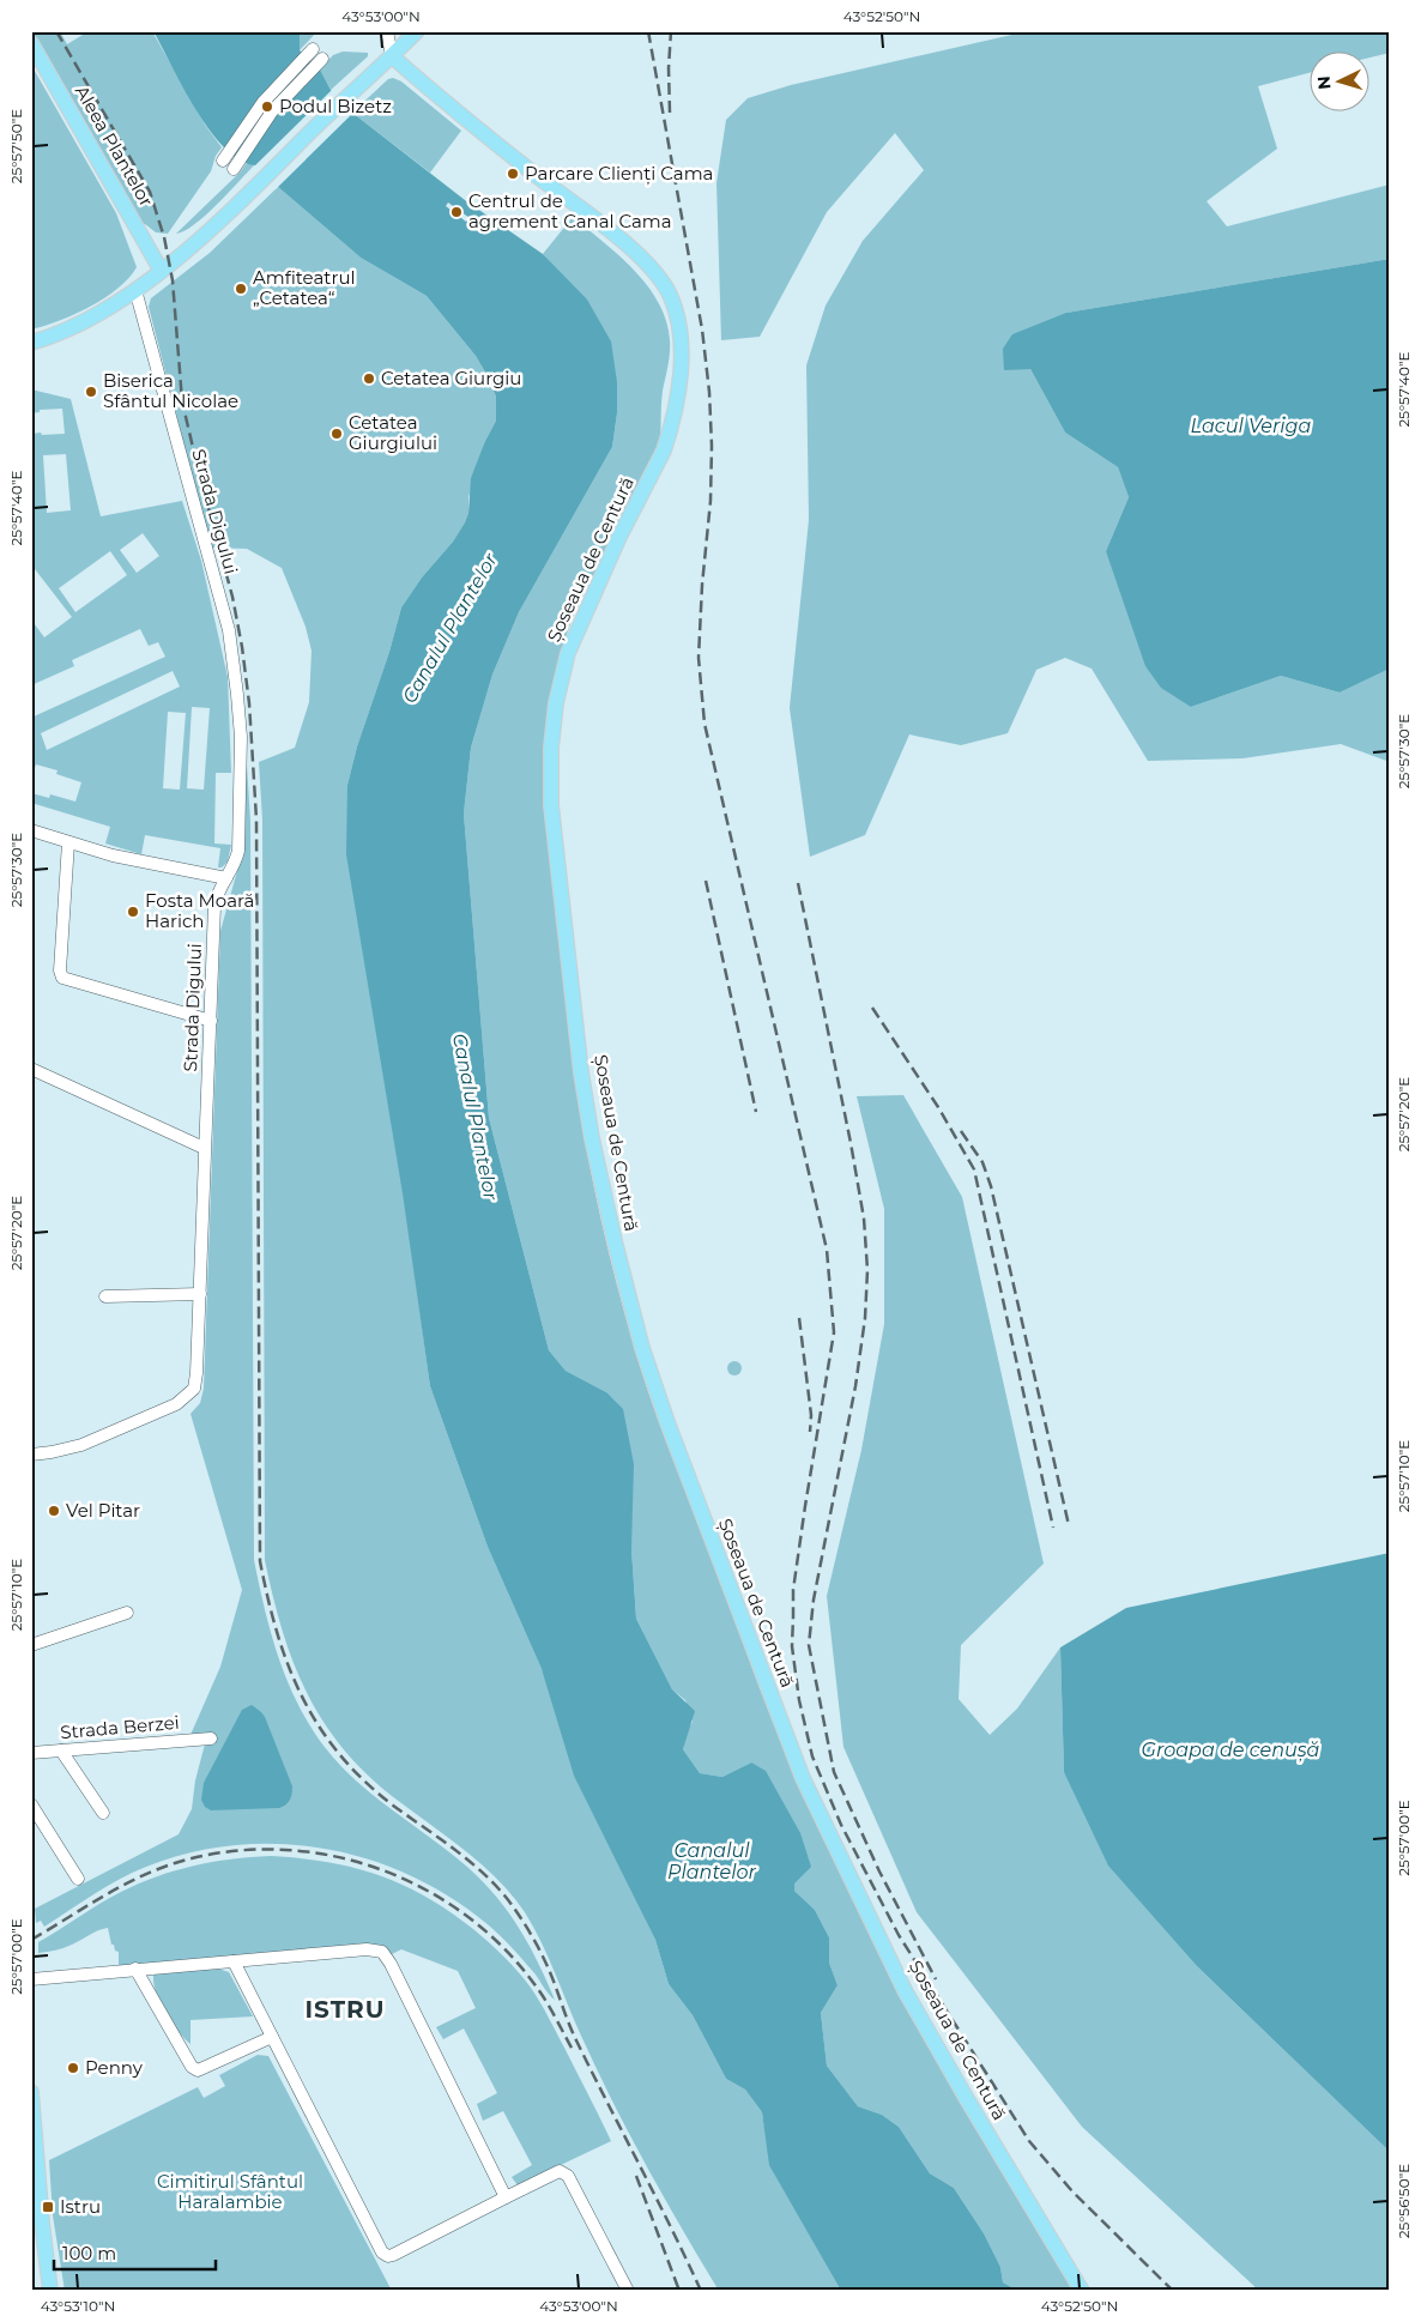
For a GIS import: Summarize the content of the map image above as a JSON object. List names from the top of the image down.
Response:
{
  "streets": {
    "main road": ["Aleea Plantelor", "Șoseaua de Centură"],
    "street": ["Strada Digului", "Strada Berzei"]
  },
  "districts": ["ISTRU"],
  "water": ["Lacul Veriga", "Canalul Plantelor", "Groapa de cenușă"],
  "parks": ["Cimitirul Sfântul Haralambie"],
  "places": {
    "other": [
      "Podul Bizetz",
      "Parcare Clienți Cama",
      "Centrul de agrement Canal Cama",
      "Amfiteatrul „Cetatea“",
      "Cetatea Giurgiu",
      "Biserica Sfântul Nicolae",
      "Cetatea Giurgiului",
      "Fosta Moară Harich",
      "Vel Pitar",
      "Penny"
    ],
    "transit": ["Istru"]
  },
  "scale_bar": "100 m",
  "north": "left",
  "coordinates": [
    "43°53'00\"N",
    "43°52'50\"N",
    "25°57'50\"E",
    "25°57'40\"E",
    "25°57'30\"E",
    "25°57'20\"E",
    "25°57'10\"E",
    "25°57'00\"E",
    "25°56'50\"E",
    "43°53'10\"N"
  ]
}
